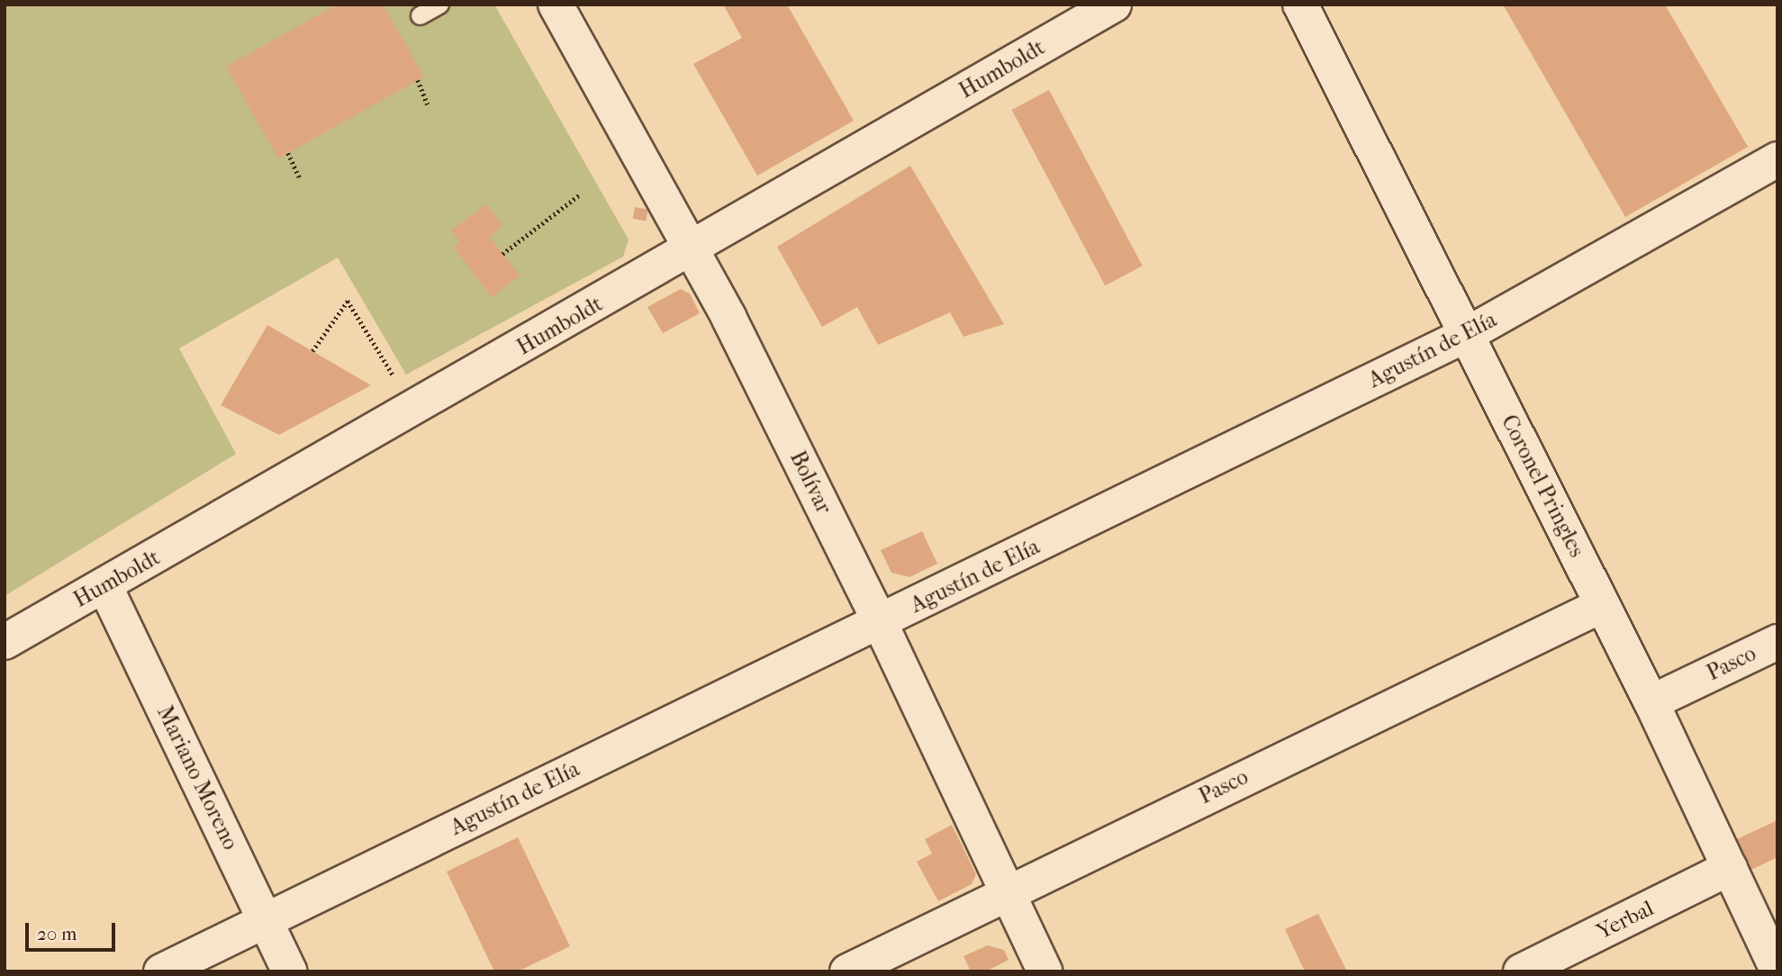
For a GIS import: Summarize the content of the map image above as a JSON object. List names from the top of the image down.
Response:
{
  "streets": {
    "street": [
      "Humboldt",
      "Agustín de Elía",
      "Bolívar",
      "Coronel Pringles",
      "Pasco",
      "Mariano Moreno",
      "Yerbal"
    ]
  },
  "crossings": [
    ["Humboldt", "Bolívar"],
    ["Humboldt", "Mariano Moreno"],
    ["Agustín de Elía", "Bolívar"],
    ["Agustín de Elía", "Coronel Pringles"],
    ["Agustín de Elía", "Mariano Moreno"],
    ["Bolívar", "Pasco"],
    ["Coronel Pringles", "Pasco"],
    ["Coronel Pringles", "Yerbal"]
  ],
  "scale_bar": "20 m"
}
